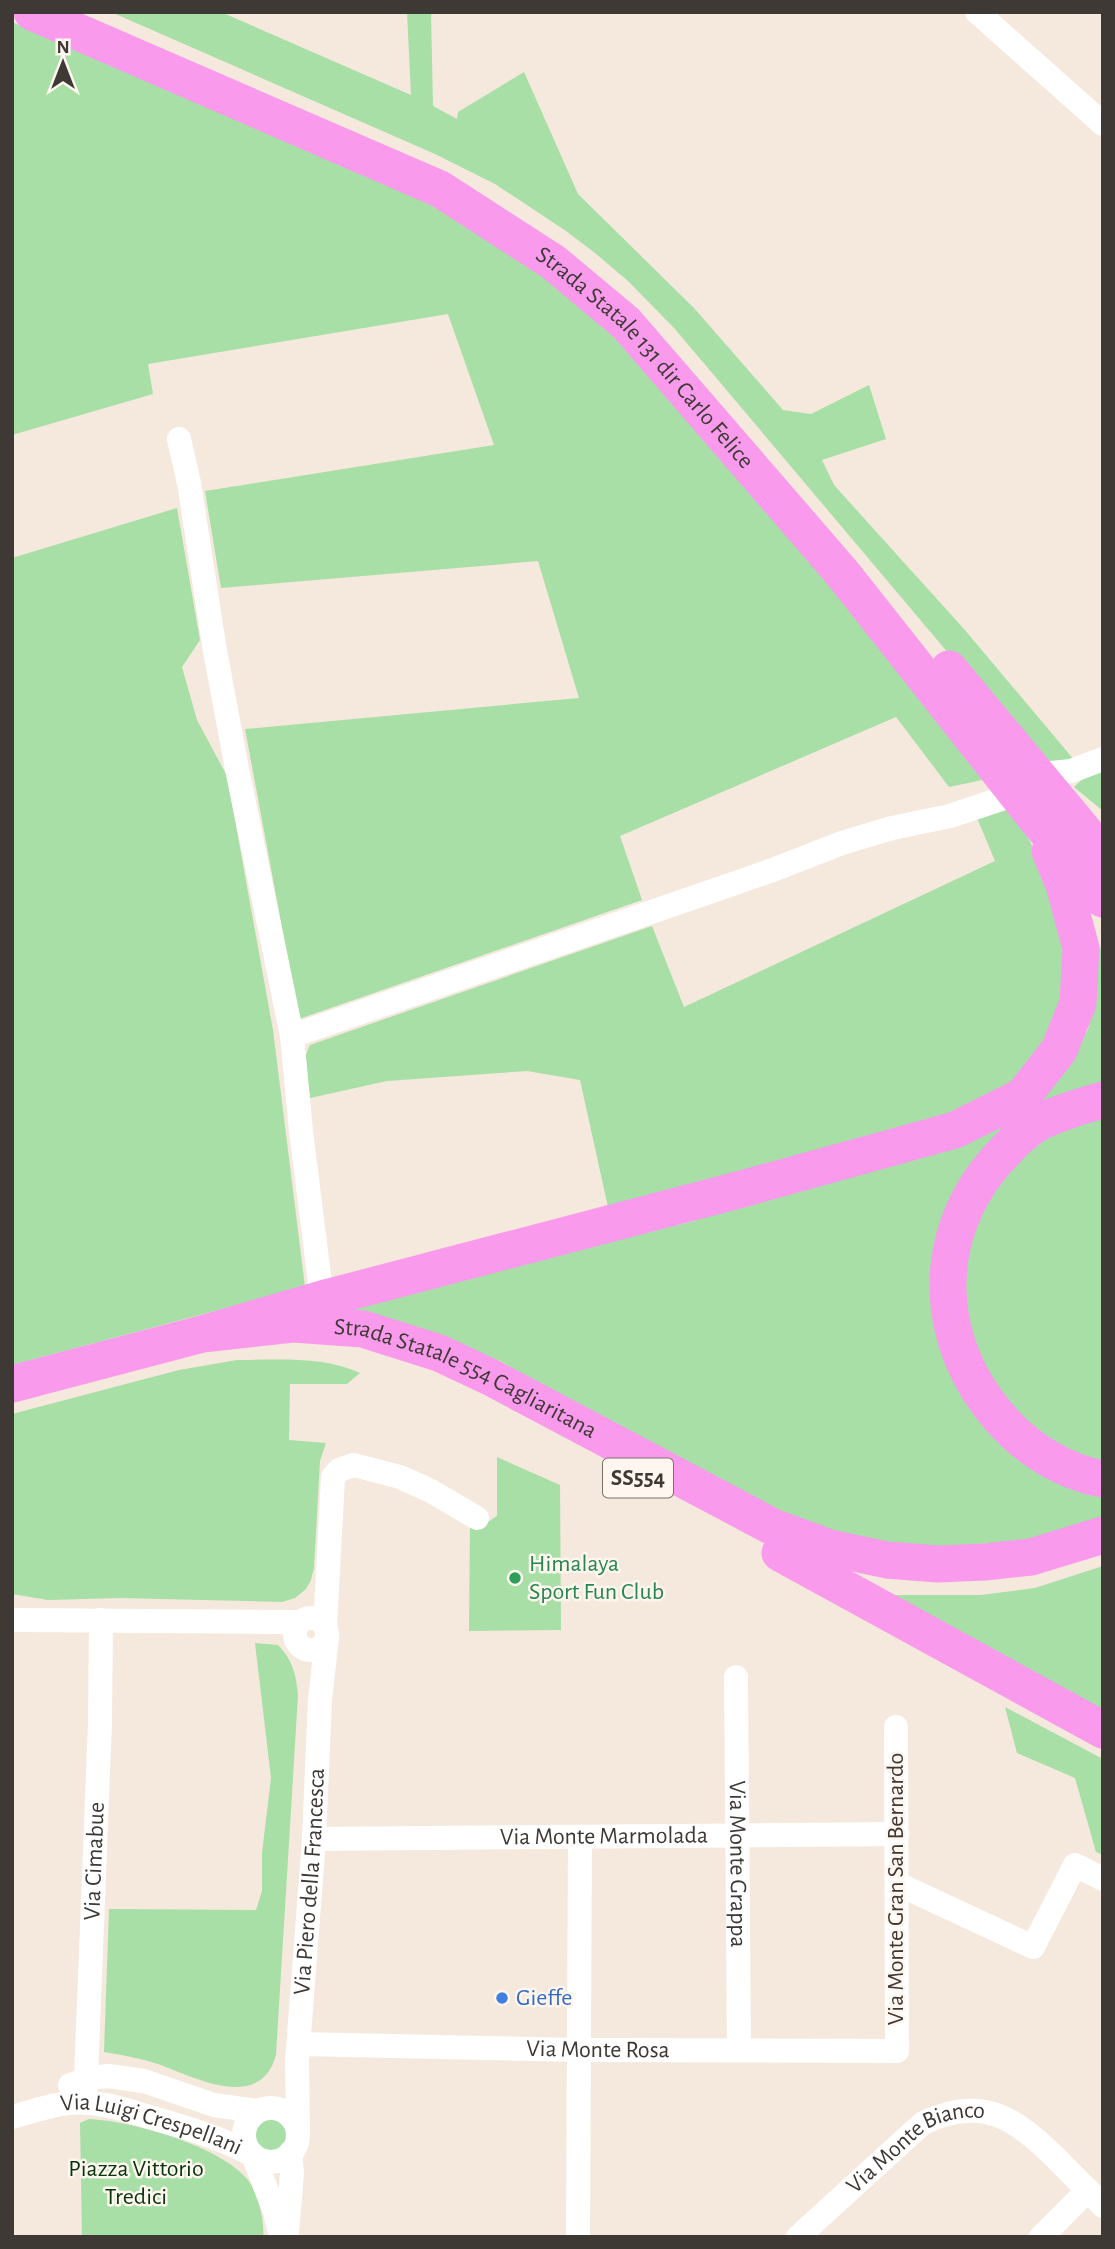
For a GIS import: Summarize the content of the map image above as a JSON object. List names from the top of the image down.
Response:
{
  "streets": {
    "highway": ["Strada Statale 131 dir Carlo Felice", "Strada Statale 554 Cagliaritana", "SS554"],
    "street": [
      "Via Monte Marmolada",
      "Via Cimabue",
      "Via Monte Grappa",
      "Via Piero della Francesca",
      "Via Monte Gran San Bernardo",
      "Via Monte Rosa",
      "Via Luigi Crespellani",
      "Via Monte Bianco"
    ]
  },
  "crossings": [
    ["Via Monte Marmolada", "Via Monte Grappa"],
    ["Via Monte Marmolada", "Via Piero della Francesca"],
    ["Via Monte Marmolada", "Via Monte Gran San Bernardo"],
    ["Via Cimabue", "Via Luigi Crespellani"],
    ["Via Monte Grappa", "Via Monte Rosa"],
    ["Via Piero della Francesca", "Via Monte Rosa"],
    ["Via Piero della Francesca", "Via Luigi Crespellani"],
    ["Via Monte Gran San Bernardo", "Via Monte Rosa"]
  ],
  "parks": ["Piazza Vittorio Tredici"],
  "places": ["Himalaya Sport Fun Club", "Gieffe"],
  "north": "top"
}
